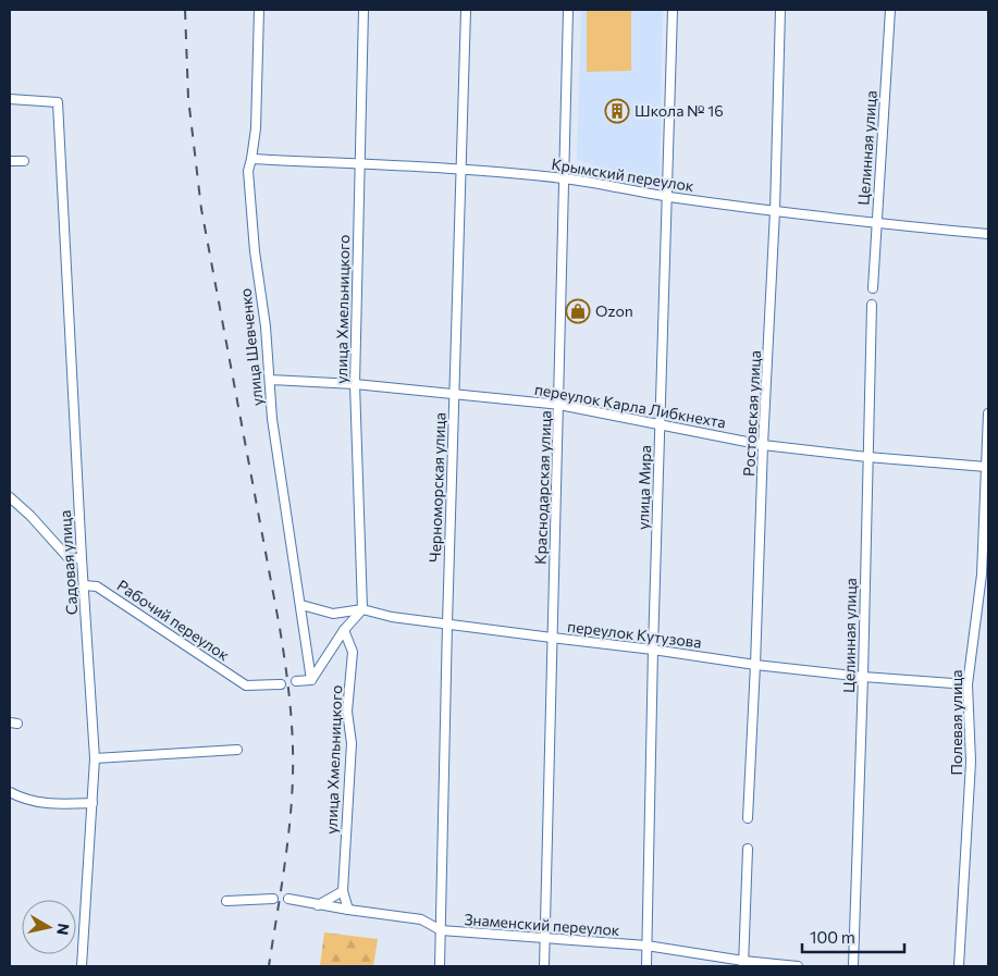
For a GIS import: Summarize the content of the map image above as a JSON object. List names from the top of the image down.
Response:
{
  "streets": {
    "street": [
      "Целинная улица",
      "Крымский переулок",
      "улица Хмельницкого",
      "улица Шевченко",
      "переулок Карла Либкнехта",
      "Ростовская улица",
      "Черноморская улица",
      "Краснодарская улица",
      "улица Мира",
      "Садовая улица",
      "Рабочий переулок",
      "переулок Кутузова",
      "Полевая улица",
      "Знаменский переулок"
    ]
  },
  "crossings": [
    ["Целинная улица", "Крымский переулок"],
    ["Целинная улица", "переулок Карла Либкнехта"],
    ["Целинная улица", "переулок Кутузова"],
    ["Крымский переулок", "улица Хмельницкого"],
    ["Крымский переулок", "улица Шевченко"],
    ["Крымский переулок", "Ростовская улица"],
    ["Крымский переулок", "Черноморская улица"],
    ["Крымский переулок", "Краснодарская улица"],
    ["Крымский переулок", "улица Мира"],
    ["улица Хмельницкого", "переулок Карла Либкнехта"],
    ["улица Хмельницкого", "переулок Кутузова"],
    ["улица Хмельницкого", "Знаменский переулок"],
    ["улица Шевченко", "переулок Карла Либкнехта"],
    ["улица Шевченко", "переулок Кутузова"],
    ["переулок Карла Либкнехта", "Ростовская улица"],
    ["переулок Карла Либкнехта", "Черноморская улица"],
    ["переулок Карла Либкнехта", "Краснодарская улица"],
    ["переулок Карла Либкнехта", "улица Мира"],
    ["переулок Карла Либкнехта", "Полевая улица"],
    ["Ростовская улица", "переулок Кутузова"],
    ["Черноморская улица", "переулок Кутузова"],
    ["Черноморская улица", "Знаменский переулок"],
    ["Краснодарская улица", "переулок Кутузова"],
    ["Краснодарская улица", "Знаменский переулок"],
    ["улица Мира", "переулок Кутузова"],
    ["улица Мира", "Знаменский переулок"],
    ["Садовая улица", "Рабочий переулок"],
    ["переулок Кутузова", "Полевая улица"]
  ],
  "places": {
    "building": ["Школа № 16"],
    "shop": ["Ozon"]
  },
  "scale_bar": "100 m",
  "north": "right"
}
